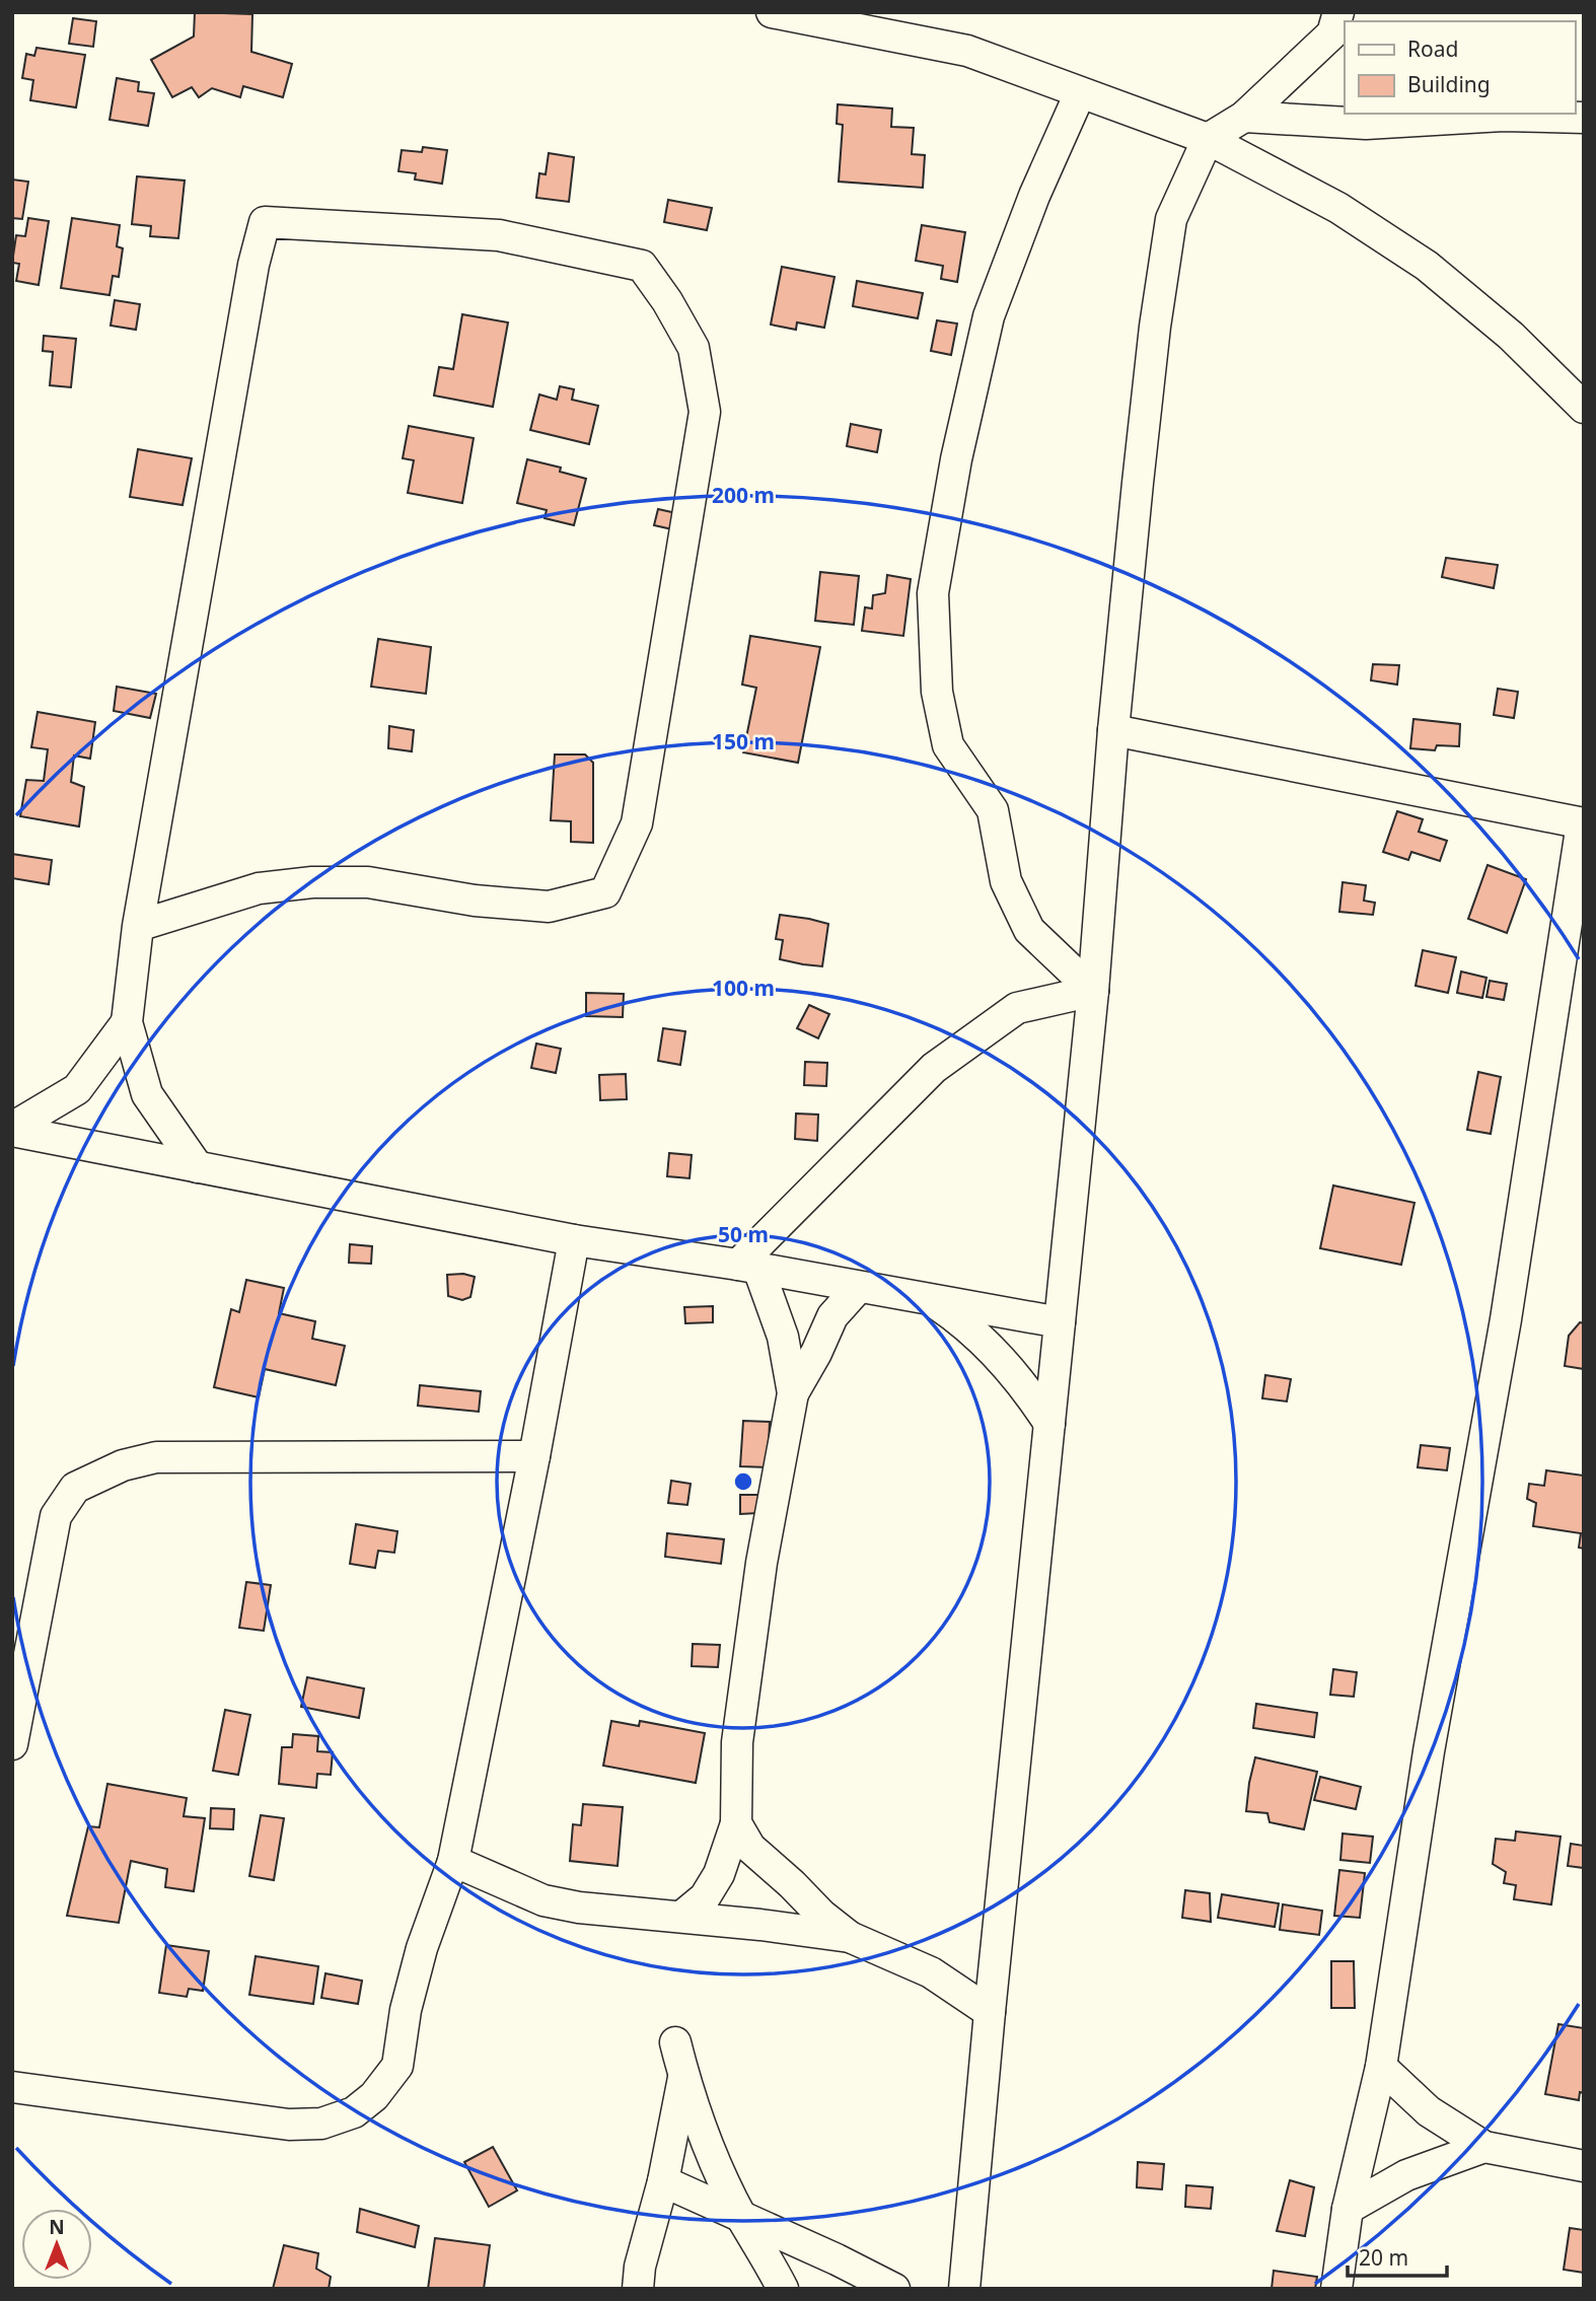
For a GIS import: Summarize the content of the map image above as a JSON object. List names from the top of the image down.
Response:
{
  "legend": ["Road", "Building"],
  "scale_bar": "20 m",
  "north": "top",
  "rings": [
    "200 m",
    "150 m",
    "100 m",
    "50 m"
  ]
}
